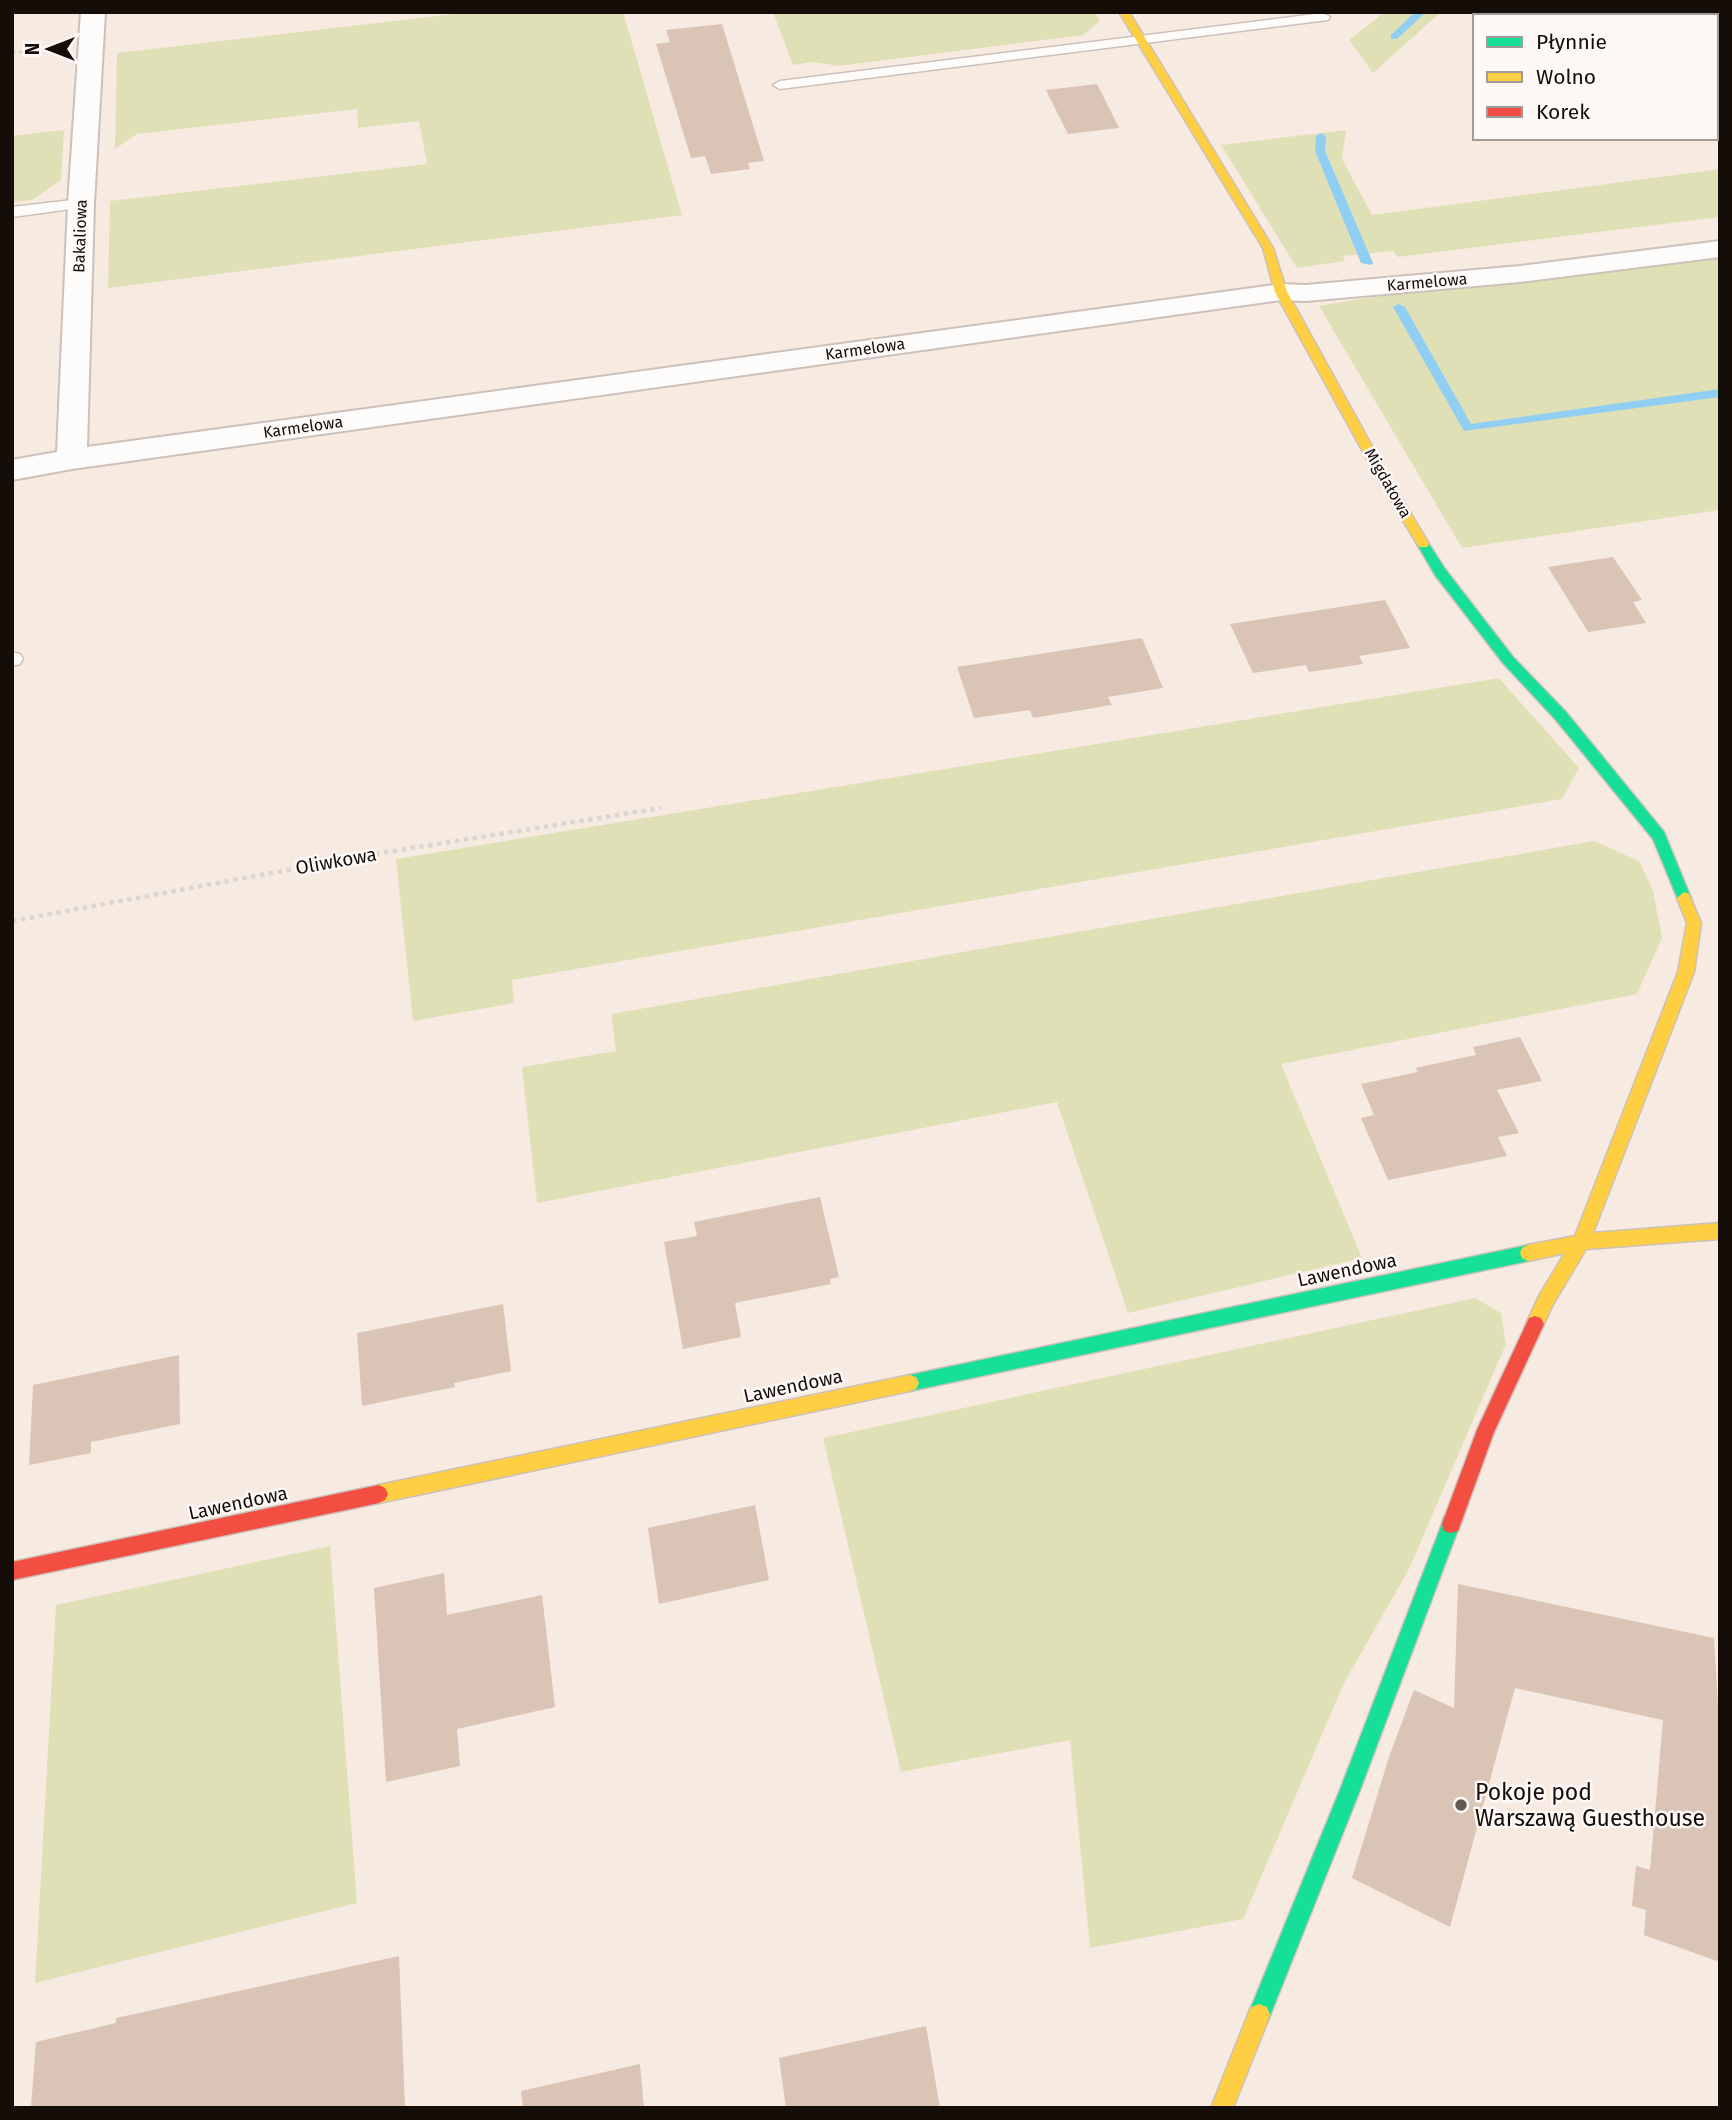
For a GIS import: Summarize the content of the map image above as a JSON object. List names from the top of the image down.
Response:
{
  "streets": {
    "street": [
      "Bakaliowa",
      "Karmelowa",
      "Migdałowa",
      "Lawendowa"
    ],
    "path": ["Oliwkowa"]
  },
  "crossings": [
    ["Bakaliowa", "Karmelowa"],
    ["Karmelowa", "Migdałowa"],
    ["Migdałowa", "Lawendowa"]
  ],
  "places": ["Pokoje pod Warszawą Guesthouse"],
  "legend": ["Płynnie", "Wolno", "Korek"],
  "north": "left"
}
